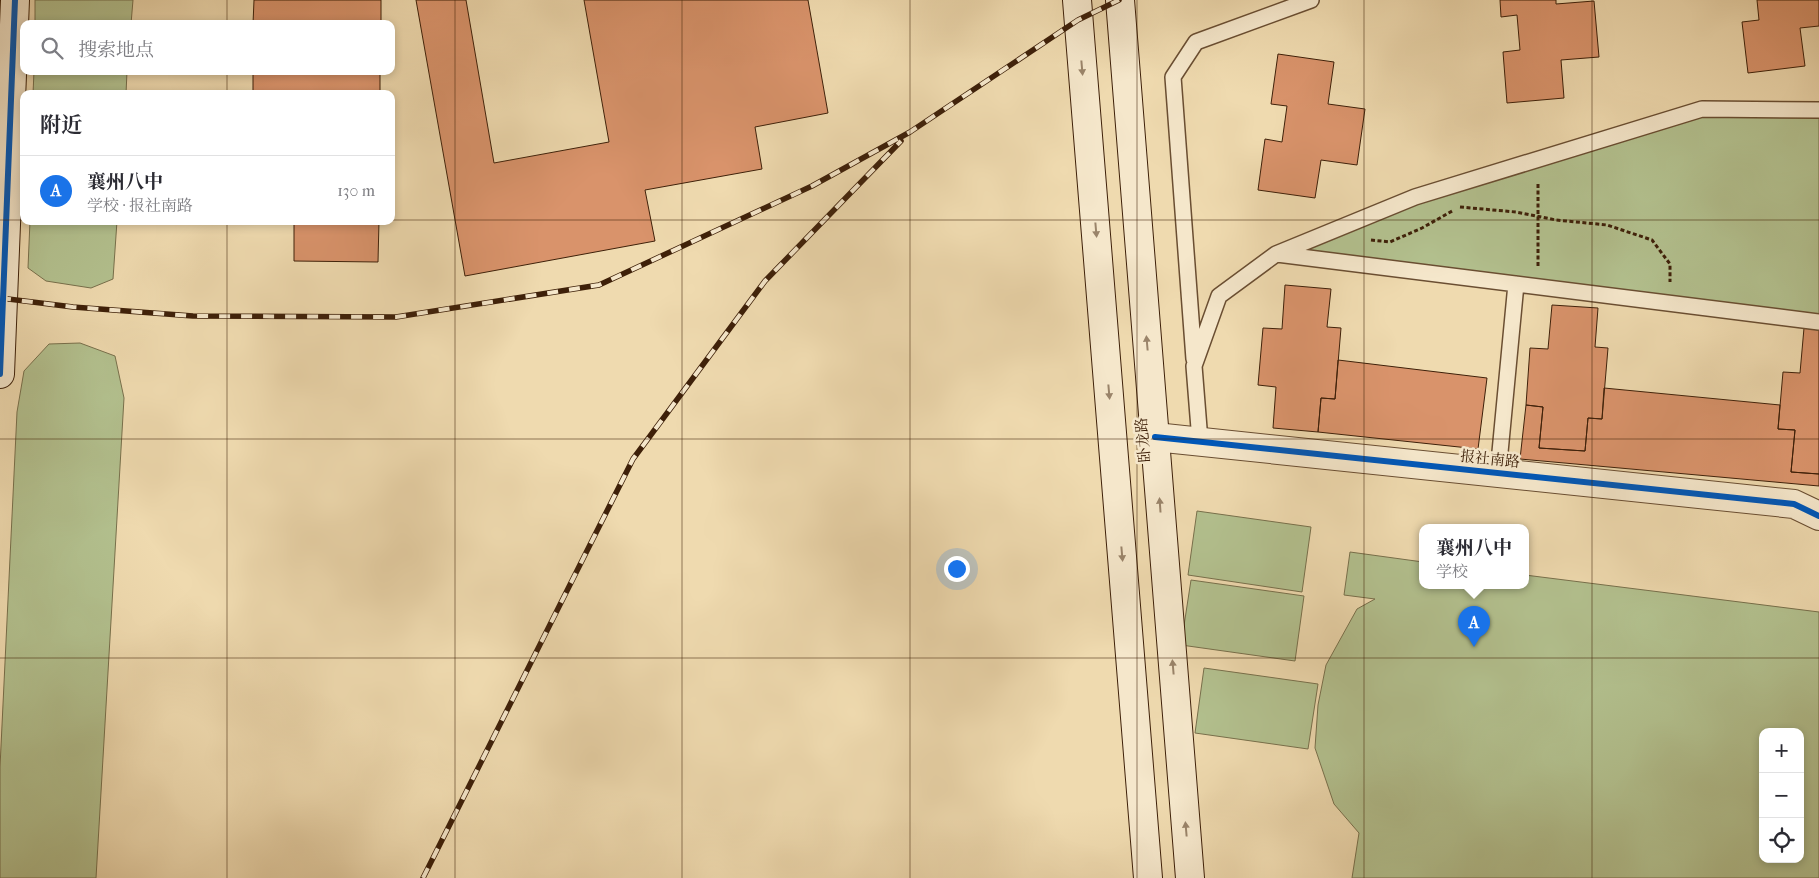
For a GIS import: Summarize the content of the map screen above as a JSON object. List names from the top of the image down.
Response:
{
  "streets": {
    "main road": ["卧龙路", "报社南路"]
  },
  "crossings": [
    ["卧龙路", "报社南路"]
  ],
  "page": {
    "search": "搜索地点",
    "heading": "附近",
    "list": [
      {
        "mark": "A",
        "name": "襄州八中",
        "note": "学校 · 报社南路",
        "value": "130 m"
      }
    ],
    "popup": ["襄州八中", "学校"],
    "pins": "A",
    "map_buttons": ["+", "−"]
  }
}
